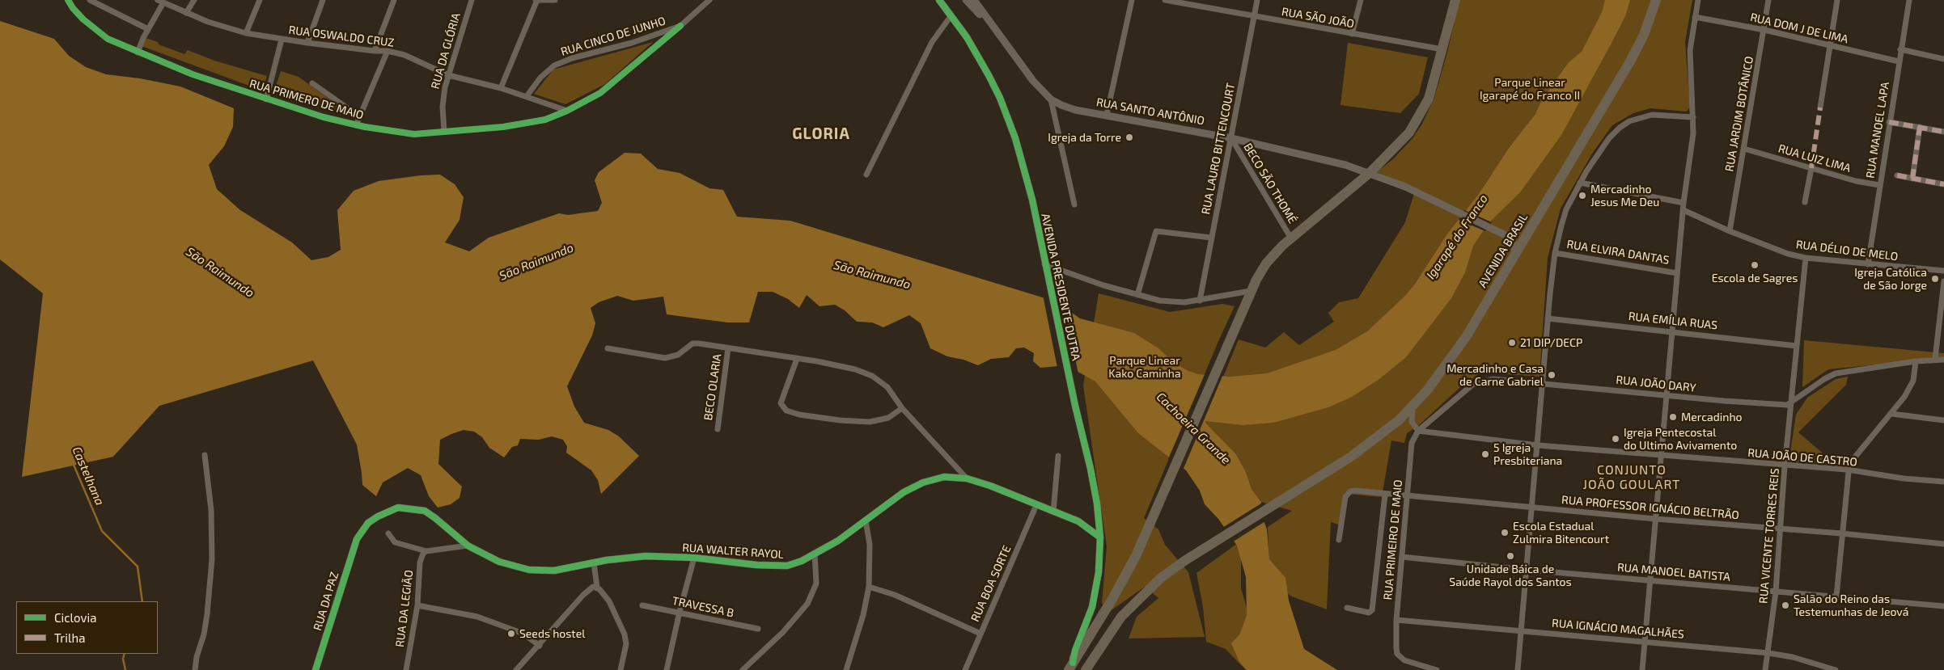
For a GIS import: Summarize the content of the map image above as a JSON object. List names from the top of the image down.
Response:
{
  "streets": {
    "highway": ["AVENIDA BRASIL"],
    "street": [
      "RUA SÃO JOÃO",
      "RUA DOM J DE LIMA",
      "RUA OSWALDO CRUZ",
      "RUA CINCO DE JUNHO",
      "RUA DA GLÓRIA",
      "RUA PRIMERO DE MAIO",
      "RUA SANTO ANTÔNIO",
      "RUA JARDIM BOTÂNICO",
      "RUA MANOEL LAPA",
      "RUA LAURO BITTENCOURT",
      "RUA LUIZ LIMA",
      "BECO SÃO THOMÉ",
      "RUA DÉLIO DE MELO",
      "RUA ELVIRA DANTAS",
      "AVENIDA PRESIDENTE DUTRA",
      "RUA EMÍLIA RUAS",
      "RUA JOÃO DARY",
      "BECO OLARIA",
      "RUA JOÃO DE CASTRO",
      "RUA PROFESSOR IGNÁCIO BELTRÃO",
      "RUA VICENTE TORRES REIS",
      "RUA PRIMEIRO DE MAIO",
      "RUA WALTER RAYOL",
      "RUA MANOEL BATISTA",
      "RUA BOA SORTE",
      "RUA DA PAZ",
      "TRAVESSA B",
      "RUA DA LEGIÃO",
      "RUA IGNÁCIO MAGALHÃES"
    ]
  },
  "crossings": [
    ["RUA SÃO JOÃO", "RUA LAURO BITTENCOURT"],
    ["RUA DOM J DE LIMA", "RUA JARDIM BOTÂNICO"],
    ["RUA DOM J DE LIMA", "RUA MANOEL LAPA"],
    ["RUA OSWALDO CRUZ", "RUA CINCO DE JUNHO"],
    ["RUA OSWALDO CRUZ", "RUA DA GLÓRIA"],
    ["RUA OSWALDO CRUZ", "RUA PRIMERO DE MAIO"],
    ["RUA CINCO DE JUNHO", "RUA PRIMERO DE MAIO"],
    ["RUA DA GLÓRIA", "RUA PRIMERO DE MAIO"],
    ["RUA SANTO ANTÔNIO", "RUA LAURO BITTENCOURT"],
    ["RUA SANTO ANTÔNIO", "BECO SÃO THOMÉ"],
    ["RUA JARDIM BOTÂNICO", "RUA LUIZ LIMA"],
    ["RUA JARDIM BOTÂNICO", "RUA DÉLIO DE MELO"],
    ["RUA MANOEL LAPA", "RUA LUIZ LIMA"],
    ["RUA MANOEL LAPA", "RUA DÉLIO DE MELO"],
    ["RUA LAURO BITTENCOURT", "BECO SÃO THOMÉ"],
    ["RUA DÉLIO DE MELO", "RUA VICENTE TORRES REIS"],
    ["AVENIDA PRESIDENTE DUTRA", "RUA WALTER RAYOL"],
    ["RUA EMÍLIA RUAS", "RUA VICENTE TORRES REIS"],
    ["RUA JOÃO DARY", "RUA JOÃO DE CASTRO"],
    ["RUA JOÃO DARY", "RUA VICENTE TORRES REIS"],
    ["RUA JOÃO DARY", "RUA PRIMEIRO DE MAIO"],
    ["BECO OLARIA", "RUA WALTER RAYOL"],
    ["RUA JOÃO DE CASTRO", "RUA VICENTE TORRES REIS"],
    ["RUA JOÃO DE CASTRO", "RUA PRIMEIRO DE MAIO"],
    ["RUA PROFESSOR IGNÁCIO BELTRÃO", "RUA VICENTE TORRES REIS"],
    ["RUA PROFESSOR IGNÁCIO BELTRÃO", "RUA PRIMEIRO DE MAIO"],
    ["RUA VICENTE TORRES REIS", "RUA MANOEL BATISTA"],
    ["RUA VICENTE TORRES REIS", "RUA IGNÁCIO MAGALHÃES"],
    ["RUA PRIMEIRO DE MAIO", "RUA MANOEL BATISTA"],
    ["RUA PRIMEIRO DE MAIO", "RUA IGNÁCIO MAGALHÃES"],
    ["RUA WALTER RAYOL", "RUA BOA SORTE"],
    ["RUA WALTER RAYOL", "RUA DA PAZ"]
  ],
  "districts": ["GLORIA", "CONJUNTO JOÃO GOULART"],
  "water": [
    "Igarapé do Franco",
    "São Raimundo",
    "Cachoeira Grande",
    "Castelhana"
  ],
  "parks": ["Parque Linear Igarapé do Franco II", "Parque Linear Kako Caminha"],
  "places": [
    "Igreja da Torre",
    "Mercadinho Jesus Me Deu",
    "Escola de Sagres",
    "Igreja Católica de São Jorge",
    "21 DIP/DECP",
    "Mercadinho e Casa de Carne Gabriel",
    "Mercadinho",
    "Igreja Pentecostal do Ultimo Avivamento",
    "5 Igreja Presbiteriana",
    "Escola Estadual Zulmira Bitencourt",
    "Unidade Báica de Saúde Rayol dos Santos",
    "Salão do Reino das Testemunhas de Jeová",
    "Seeds hostel"
  ],
  "legend": ["Ciclovia", "Trilha"]
}
